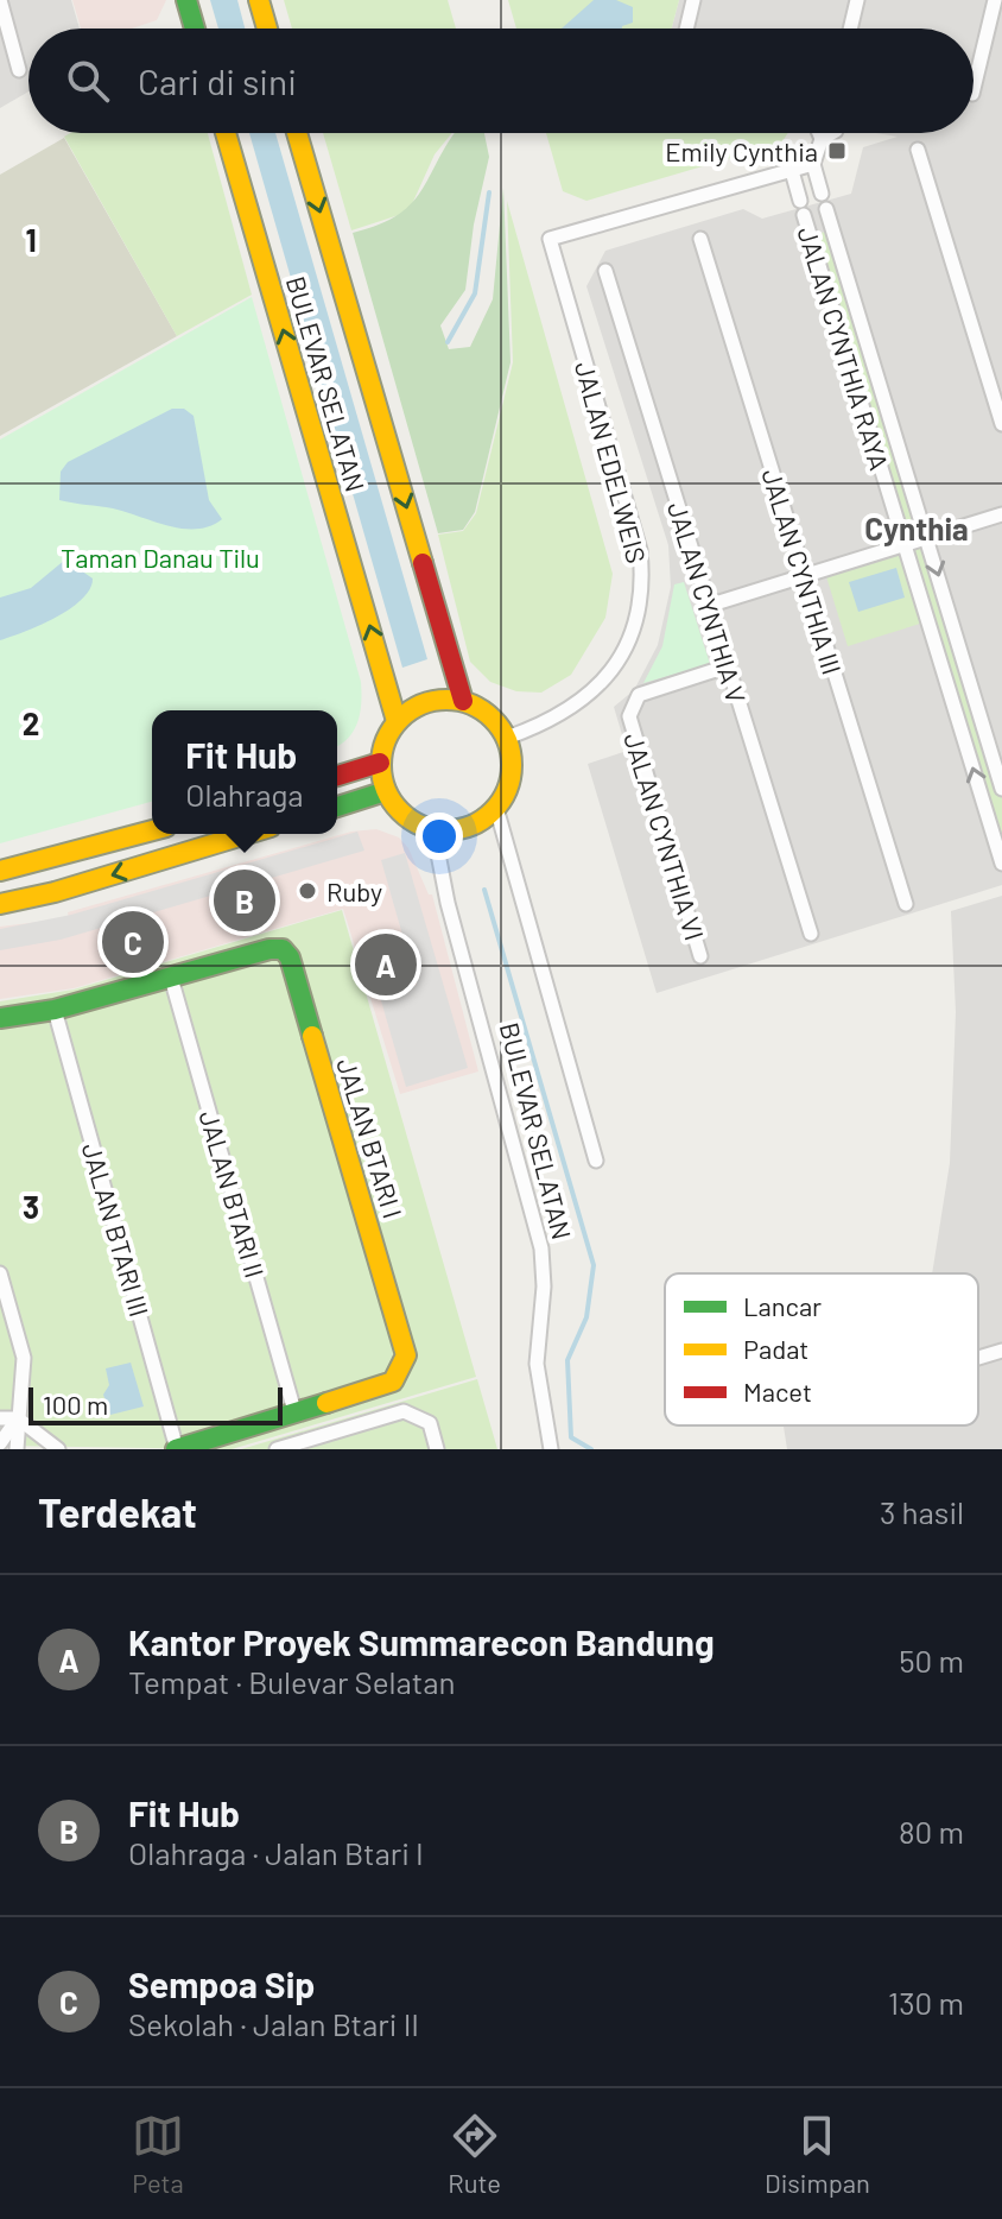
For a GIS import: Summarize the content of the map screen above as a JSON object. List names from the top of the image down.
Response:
{
  "streets": {
    "main road": ["BULEVAR SELATAN", "JALAN BTARI I"],
    "street": [
      "JALAN CYNTHIA RAYA",
      "JALAN EDELWEIS",
      "JALAN CYNTHIA III",
      "JALAN CYNTHIA V",
      "JALAN CYNTHIA VI",
      "JALAN BTARI II",
      "JALAN BTARI III"
    ]
  },
  "crossings": [
    ["JALAN CYNTHIA RAYA", "JALAN EDELWEIS"],
    ["BULEVAR SELATAN", "JALAN EDELWEIS"],
    ["JALAN CYNTHIA V", "JALAN CYNTHIA VI"],
    ["JALAN BTARI I", "JALAN BTARI II"]
  ],
  "districts": ["Cynthia"],
  "parks": ["Taman Danau Tilu"],
  "places": {
    "transit": ["Emily Cynthia"],
    "other": ["Ruby"]
  },
  "legend": ["Lancar", "Padat", "Macet"],
  "scale_bar": "100 m",
  "page": {
    "search": "Cari di sini",
    "popup": ["Fit Hub", "Olahraga"],
    "pins": ["B", "C", "A"],
    "scale": "100 m",
    "heading": ["Terdekat", "3 hasil"],
    "list": [
      {
        "mark": "A",
        "name": "Kantor Proyek Summarecon Bandung",
        "note": "Tempat · Bulevar Selatan",
        "value": "50 m"
      },
      {
        "mark": "B",
        "name": "Fit Hub",
        "note": "Olahraga · Jalan Btari I",
        "value": "80 m"
      },
      {
        "mark": "C",
        "name": "Sempoa Sip",
        "note": "Sekolah · Jalan Btari II",
        "value": "130 m"
      }
    ],
    "nav": ["Peta", "Rute", "Disimpan"]
  },
  "grid": {
    "rows": ["1", "2", "3"]
  }
}
